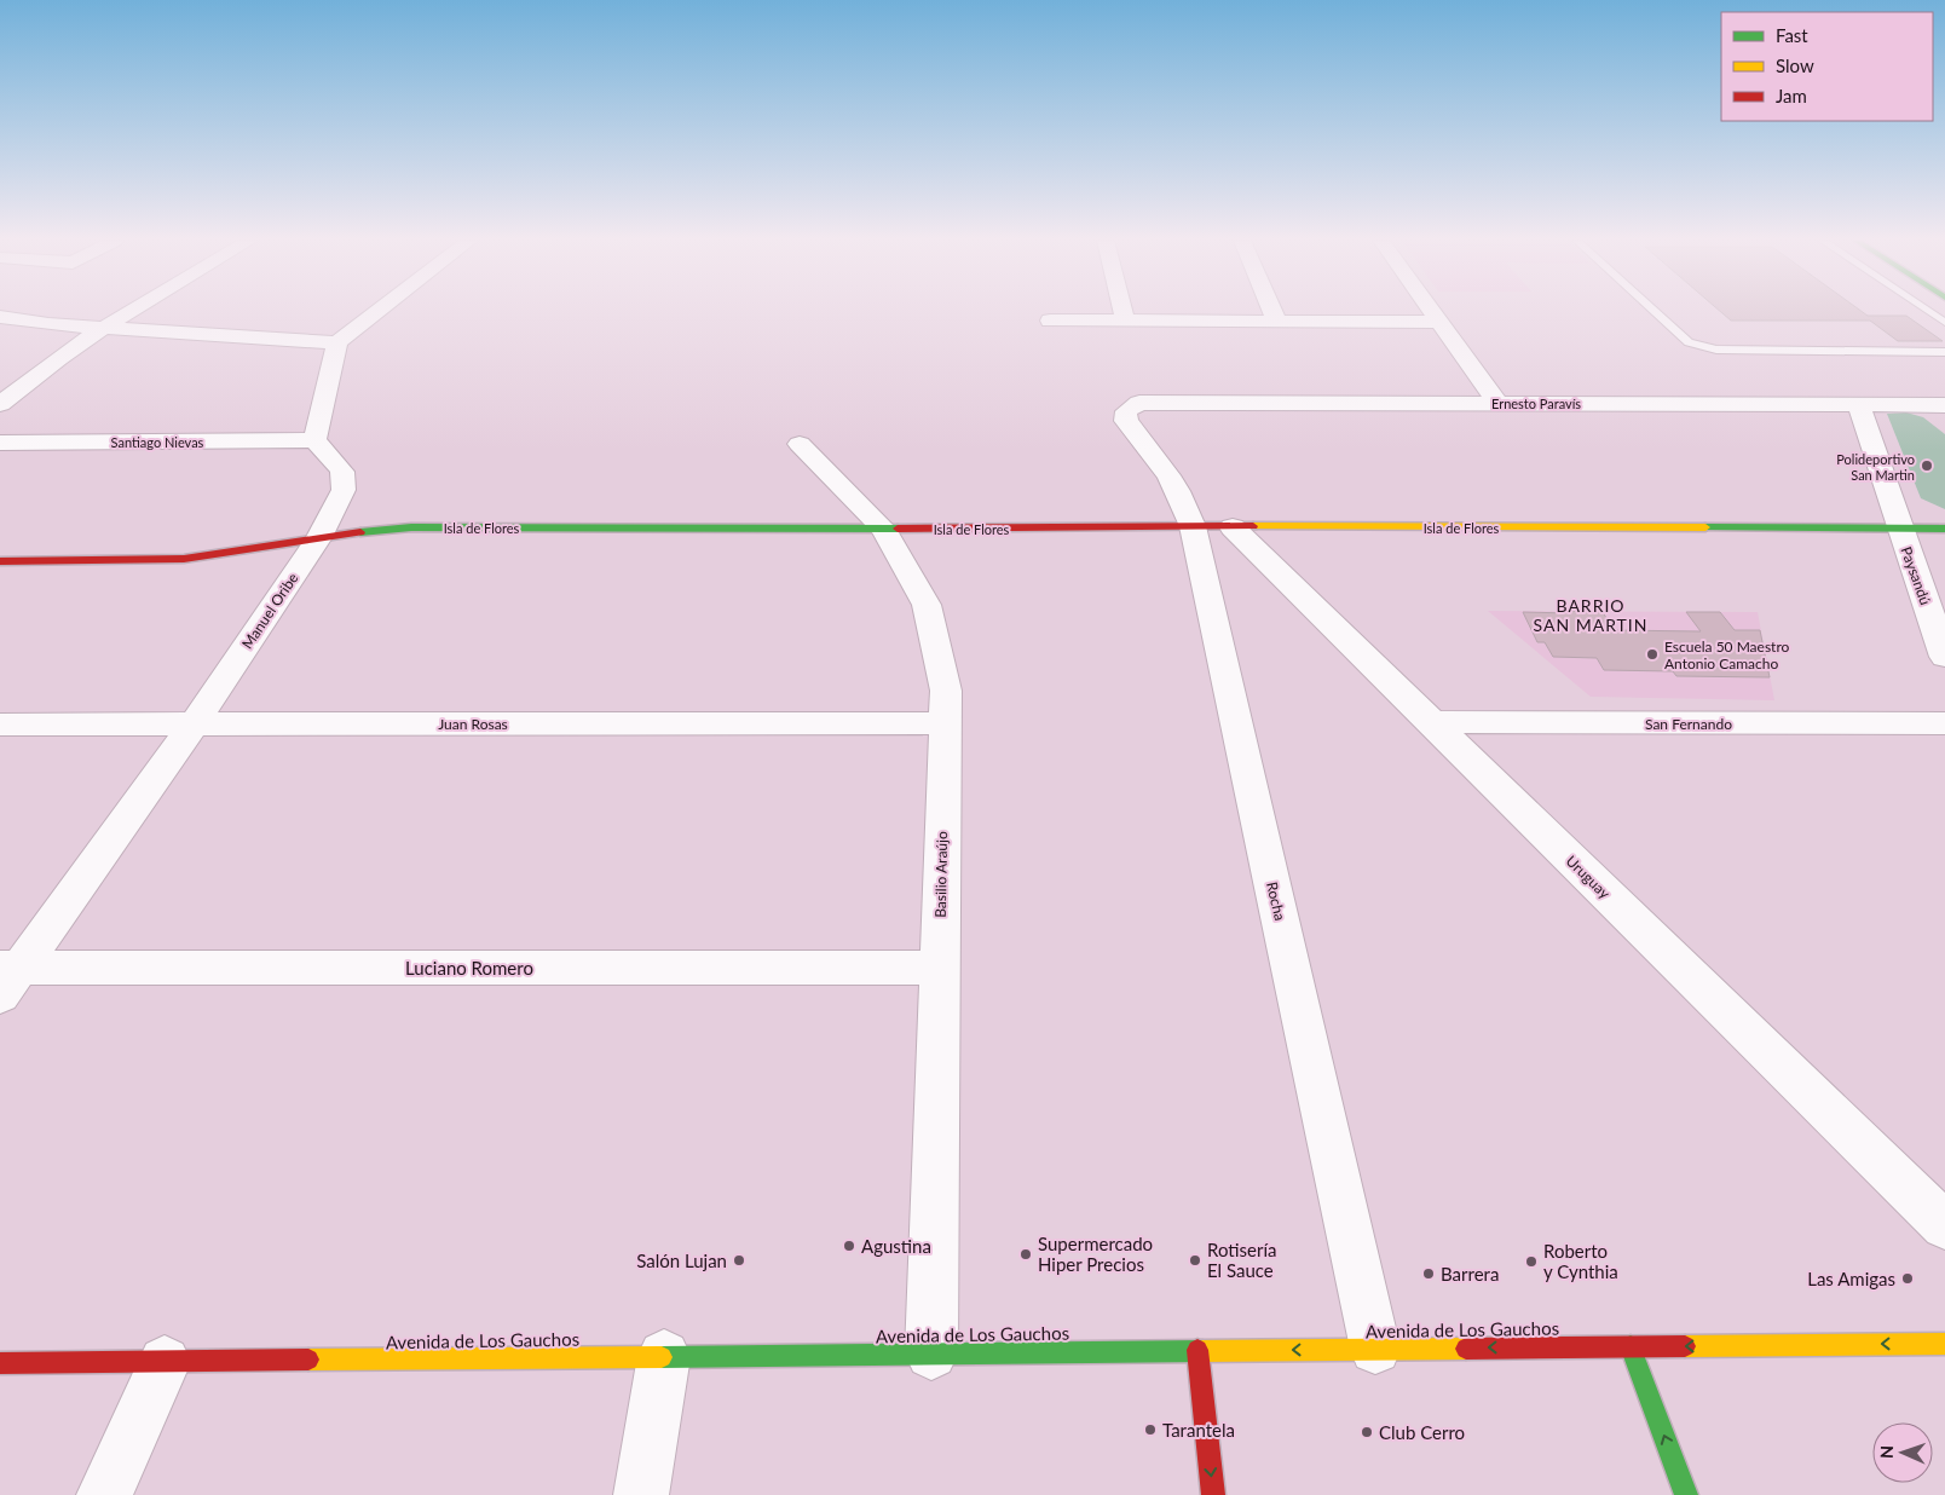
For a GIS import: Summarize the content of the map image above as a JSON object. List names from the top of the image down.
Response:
{
  "streets": {
    "street": [
      "Ernesto Paravís",
      "Santiago Nievas",
      "Isla de Flores",
      "Paysandú",
      "Manuel Oribe",
      "Juan Rosas",
      "San Fernando",
      "Basilio Araújo",
      "Uruguay",
      "Rocha",
      "Luciano Romero",
      "Avenida de Los Gauchos"
    ]
  },
  "crossings": [
    ["Ernesto Paravís", "Paysandú"],
    ["Ernesto Paravís", "Rocha"],
    ["Santiago Nievas", "Manuel Oribe"],
    ["Isla de Flores", "Paysandú"],
    ["Isla de Flores", "Manuel Oribe"],
    ["Isla de Flores", "Basilio Araújo"],
    ["Isla de Flores", "Uruguay"],
    ["Isla de Flores", "Rocha"],
    ["Manuel Oribe", "Juan Rosas"],
    ["Manuel Oribe", "Luciano Romero"],
    ["Juan Rosas", "Basilio Araújo"],
    ["San Fernando", "Uruguay"],
    ["Basilio Araújo", "Luciano Romero"],
    ["Basilio Araújo", "Avenida de Los Gauchos"],
    ["Rocha", "Avenida de Los Gauchos"]
  ],
  "one_way": ["Avenida de Los Gauchos"],
  "districts": ["BARRIO SAN MARTIN"],
  "places": [
    "Polideportivo San Martin",
    "Escuela 50 Maestro Antonio Camacho",
    "Agustina",
    "Supermercado Hiper Precios",
    "Salón Lujan",
    "Rotisería El Sauce",
    "Roberto y Cynthia",
    "Barrera",
    "Las Amigas",
    "Tarantela",
    "Club Cerro"
  ],
  "legend": ["Fast", "Slow", "Jam"],
  "north": "left"
}
